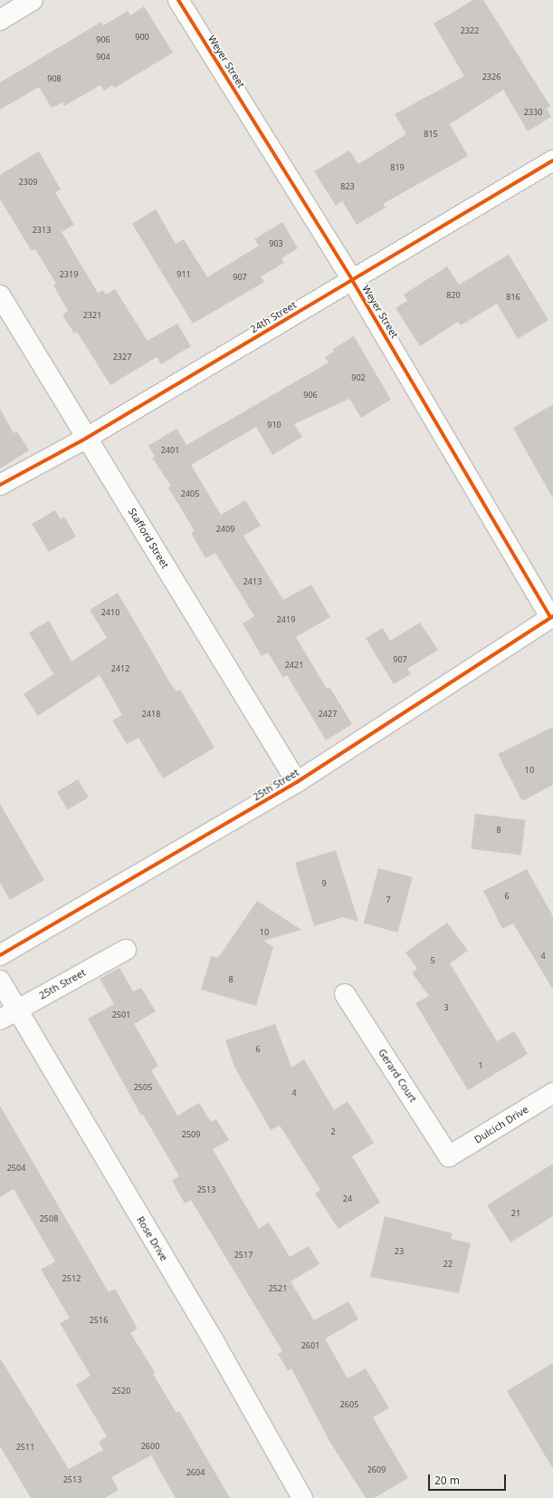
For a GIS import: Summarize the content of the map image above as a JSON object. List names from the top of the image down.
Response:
{
  "streets": {
    "street": [
      "Weyer Street",
      "24th Street",
      "Stafford Street",
      "25th Street",
      "Gerard Court",
      "Dulcich Drive",
      "Rose Drive"
    ]
  },
  "crossings": [
    ["Weyer Street", "24th Street"],
    ["Weyer Street", "25th Street"],
    ["24th Street", "Stafford Street"],
    ["Stafford Street", "25th Street"],
    ["25th Street", "Rose Drive"],
    ["Gerard Court", "Dulcich Drive"]
  ],
  "house_numbers": [
    "2322",
    "900",
    "906",
    "904",
    "2326",
    "908",
    "2330",
    "815",
    "819",
    "2309",
    "823",
    "2313",
    "903",
    "2319",
    "911",
    "907",
    "820",
    "816",
    "2321",
    "2327",
    "902",
    "906",
    "910",
    "2401",
    "2405",
    "2409",
    "2413",
    "2410",
    "2419",
    "907",
    "2421",
    "2412",
    "2418",
    "2427",
    "10",
    "8",
    "9",
    "6",
    "7",
    "10",
    "4",
    "5",
    "8",
    "3",
    "2501",
    "6",
    "1",
    "2505",
    "4",
    "2",
    "2509",
    "2504",
    "2513",
    "24",
    "21",
    "2508",
    "23",
    "2517",
    "22",
    "2512",
    "2521",
    "2516",
    "2601",
    "2520",
    "2605",
    "2600",
    "2511",
    "2609",
    "2604",
    "2513"
  ],
  "scale_bar": "20 m"
}
